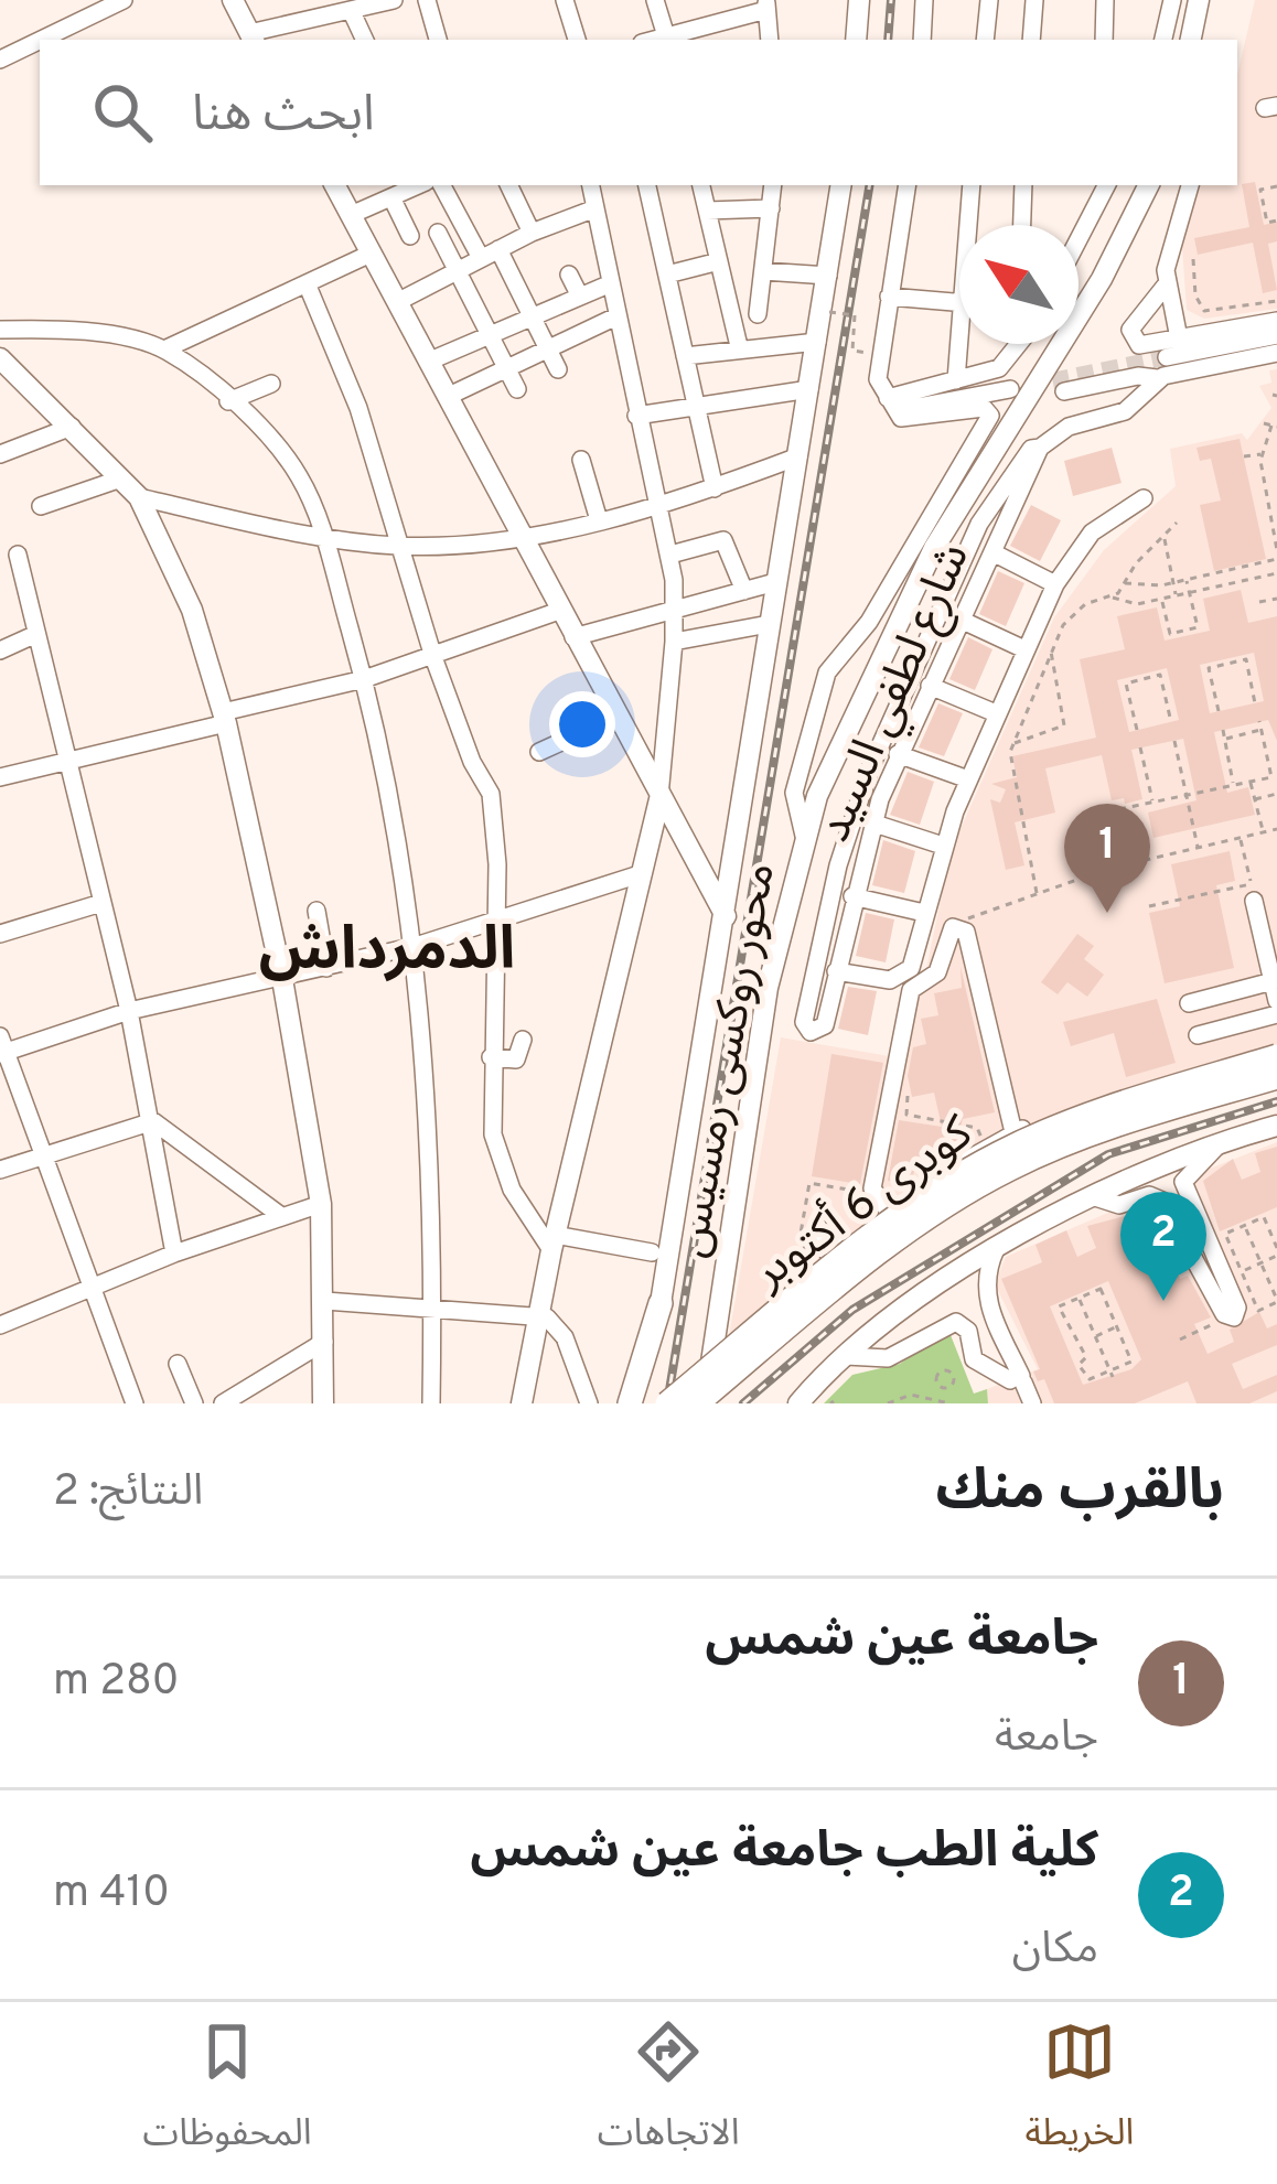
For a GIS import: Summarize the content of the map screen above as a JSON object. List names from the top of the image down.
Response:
{
  "streets": {
    "highway": ["كوبرى 6 أكتوبر"],
    "main road": ["محور روكسى رمسيس"],
    "street": ["شارع لطفي السيد"]
  },
  "crossings": [
    ["محور روكسى رمسيس", "كوبرى 6 أكتوبر"]
  ],
  "districts": ["الدمرداش"],
  "north": "top left",
  "page": {
    "search": "ابحث هنا",
    "pins": ["1", "2"],
    "heading": ["بالقرب منك", "النتائج: 2"],
    "list": [
      {
        "mark": "1",
        "name": "جامعة عين شمس",
        "note": "جامعة",
        "value": "280 m"
      },
      {
        "mark": "2",
        "name": "كلية الطب جامعة عين شمس",
        "note": "مكان",
        "value": "410 m"
      }
    ],
    "nav": ["الخريطة", "الاتجاهات", "المحفوظات"]
  }
}
